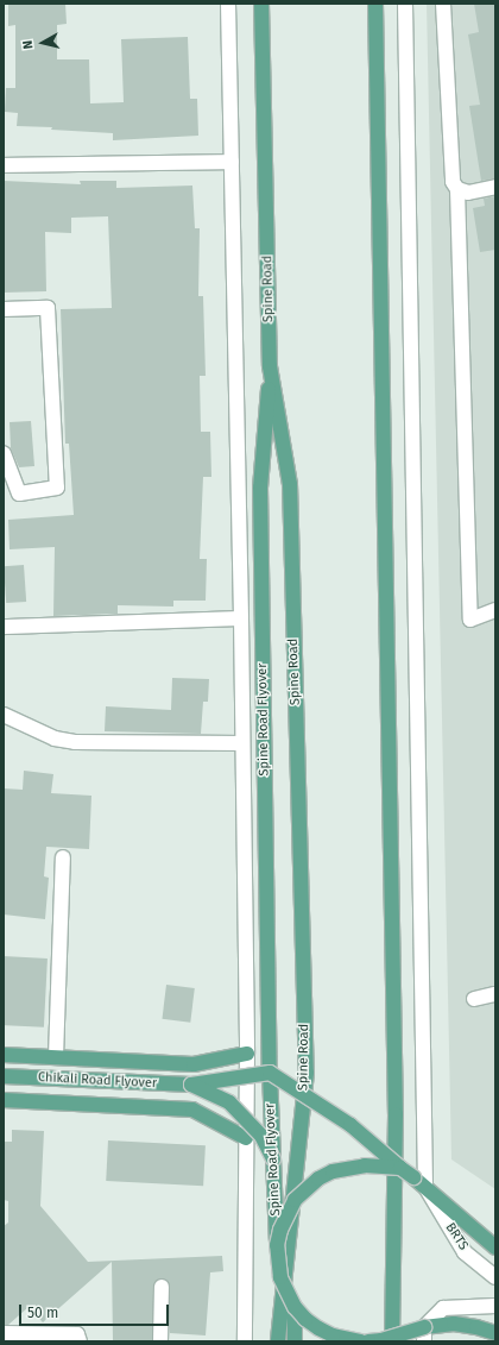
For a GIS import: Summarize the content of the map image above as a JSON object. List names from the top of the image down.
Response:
{
  "streets": {
    "main road": ["Spine Road", "Spine Road Flyover", "Chikali Road Flyover"],
    "street": ["BRTS"]
  },
  "crossings": [
    ["Spine Road", "Spine Road Flyover"],
    ["Spine Road Flyover", "Chikali Road Flyover"],
    ["Spine Road Flyover", "BRTS"]
  ],
  "scale_bar": "50 m",
  "north": "left"
}
